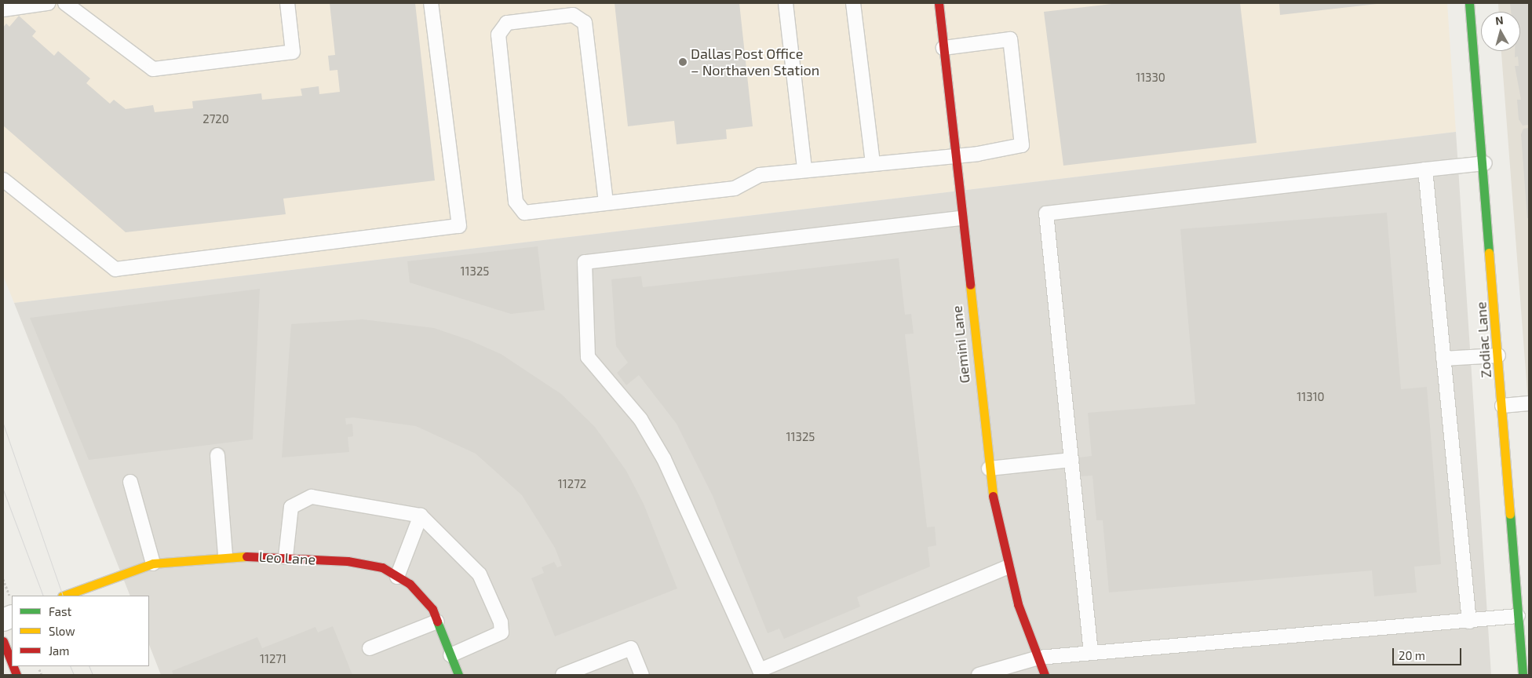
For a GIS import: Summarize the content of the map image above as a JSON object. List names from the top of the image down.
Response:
{
  "streets": {
    "street": ["Zodiac Lane", "Gemini Lane", "Leo Lane"]
  },
  "places": ["Dallas Post Office – Northaven Station"],
  "house_numbers": [
    "11330",
    "2720",
    "11325",
    "11310",
    "11325",
    "11272",
    "11271"
  ],
  "legend": ["Fast", "Slow", "Jam"],
  "scale_bar": "20 m",
  "north": "top"
}
